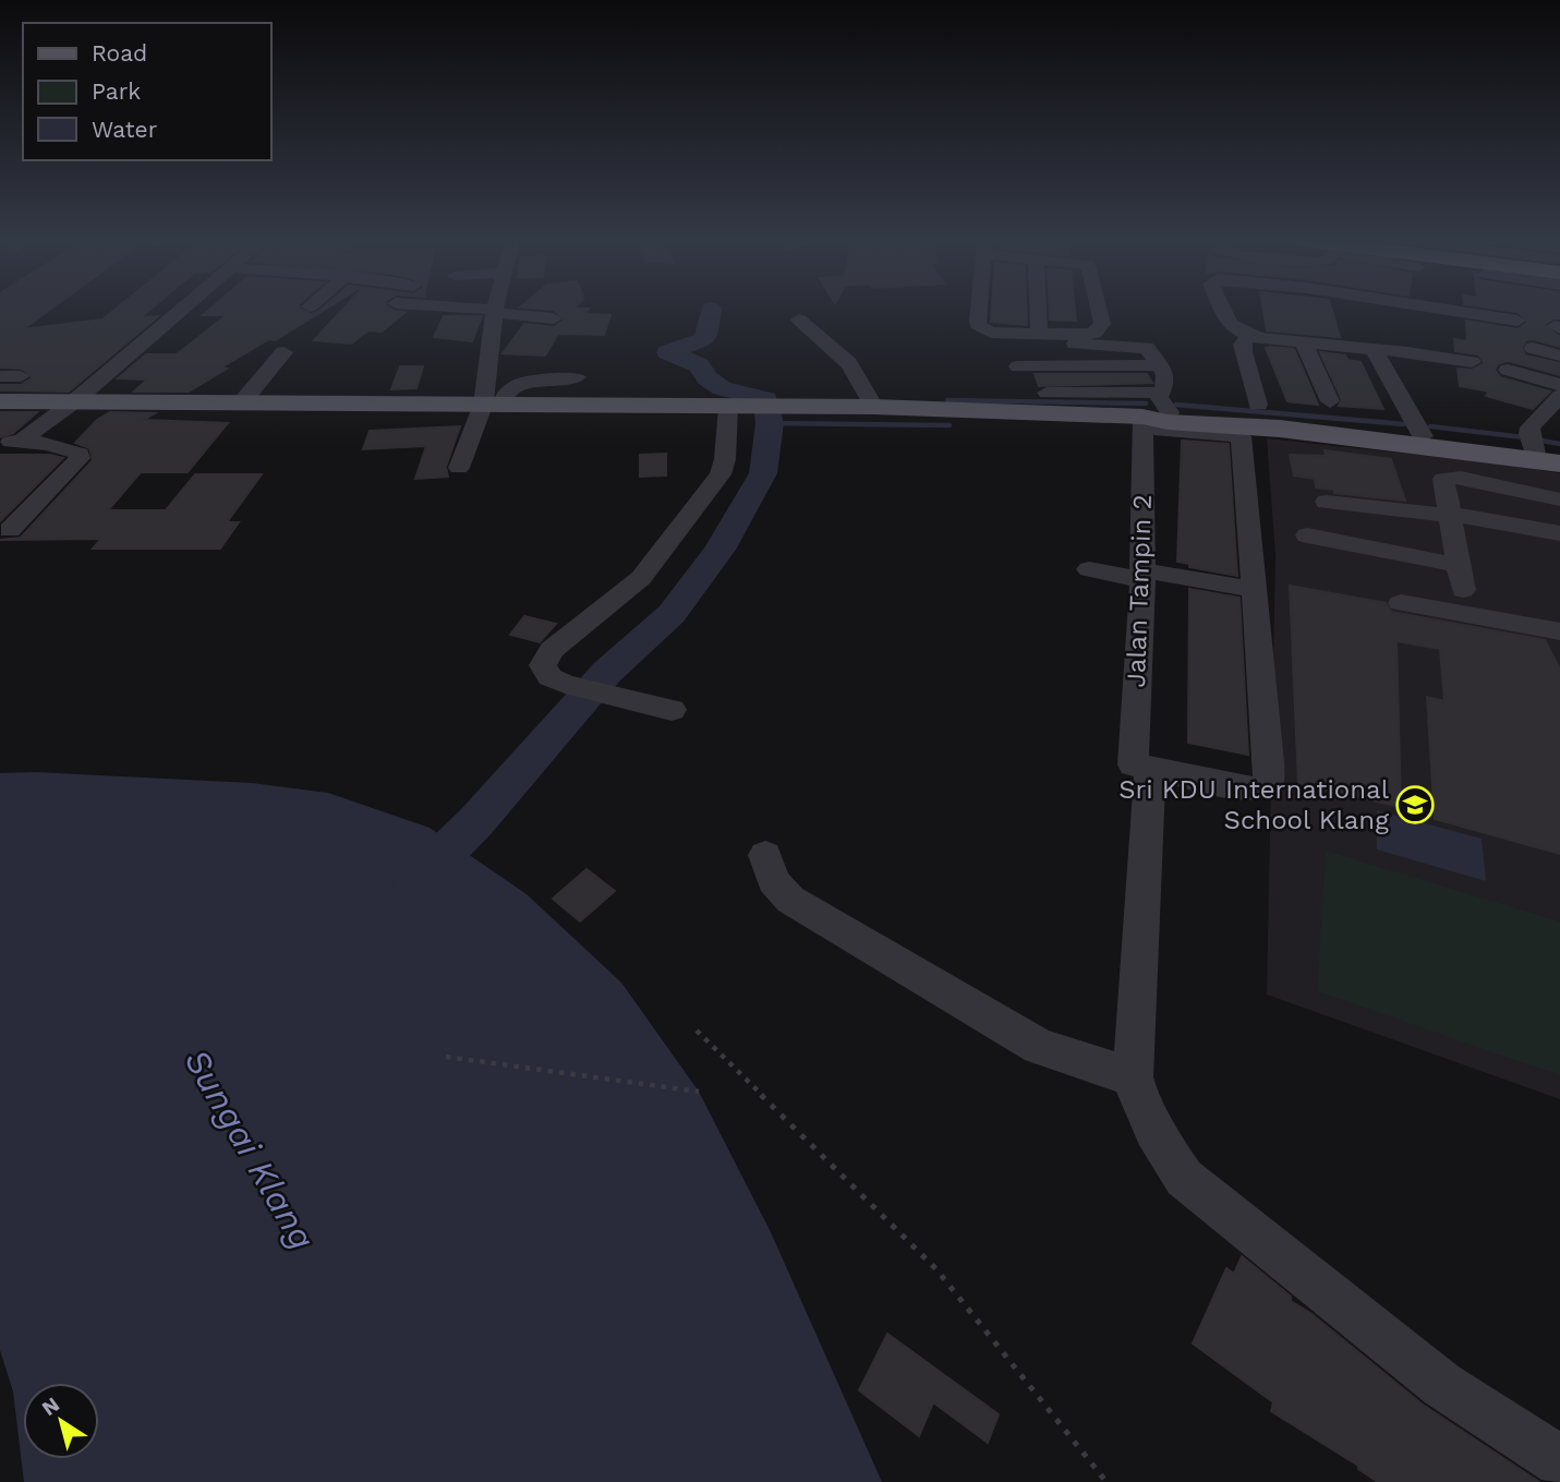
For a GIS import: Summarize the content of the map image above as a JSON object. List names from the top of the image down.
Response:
{
  "streets": {
    "street": ["Jalan Tampin 2"]
  },
  "water": ["Sungai Klang"],
  "places": {
    "school or university": ["Sri KDU International School Klang"]
  },
  "legend": ["Road", "Park", "Water"],
  "north": "top left"
}
